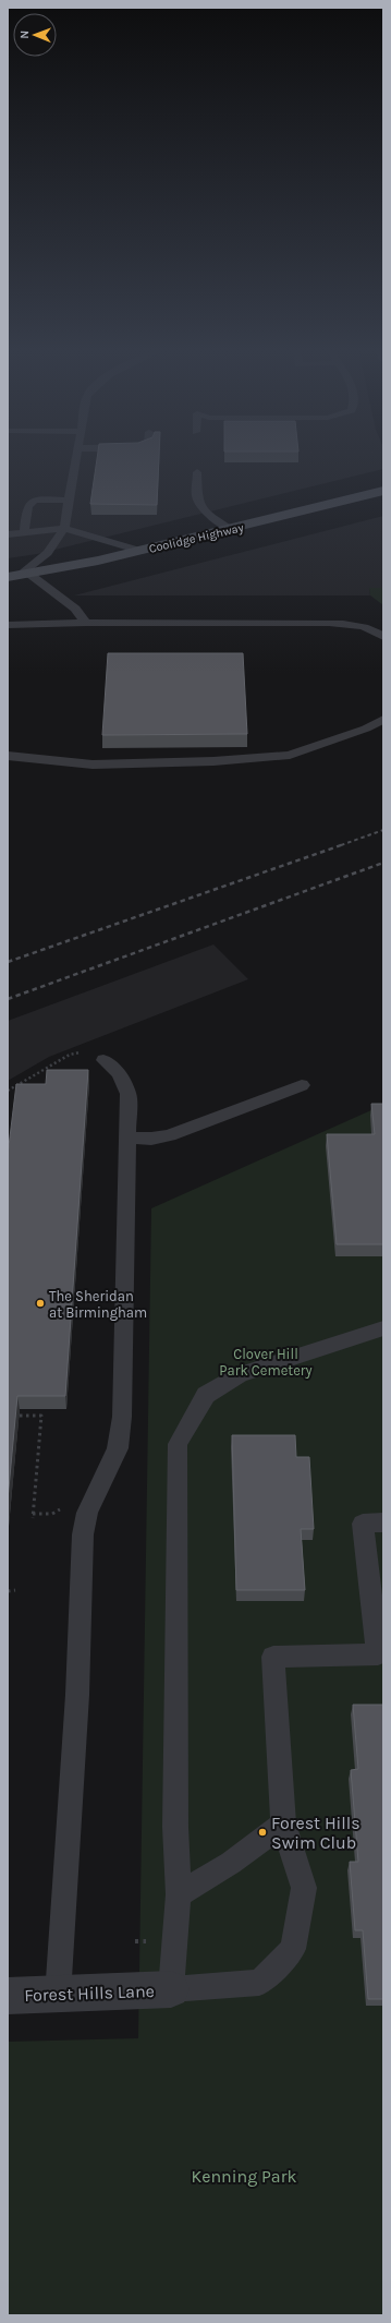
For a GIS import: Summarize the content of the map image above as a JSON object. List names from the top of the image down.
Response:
{
  "streets": {
    "main road": ["Coolidge Highway"],
    "street": ["Forest Hills Lane"]
  },
  "parks": ["Clover Hill Park Cemetery", "Kenning Park"],
  "places": ["The Sheridan at Birmingham", "Forest Hills Swim Club"],
  "north": "left"
}
